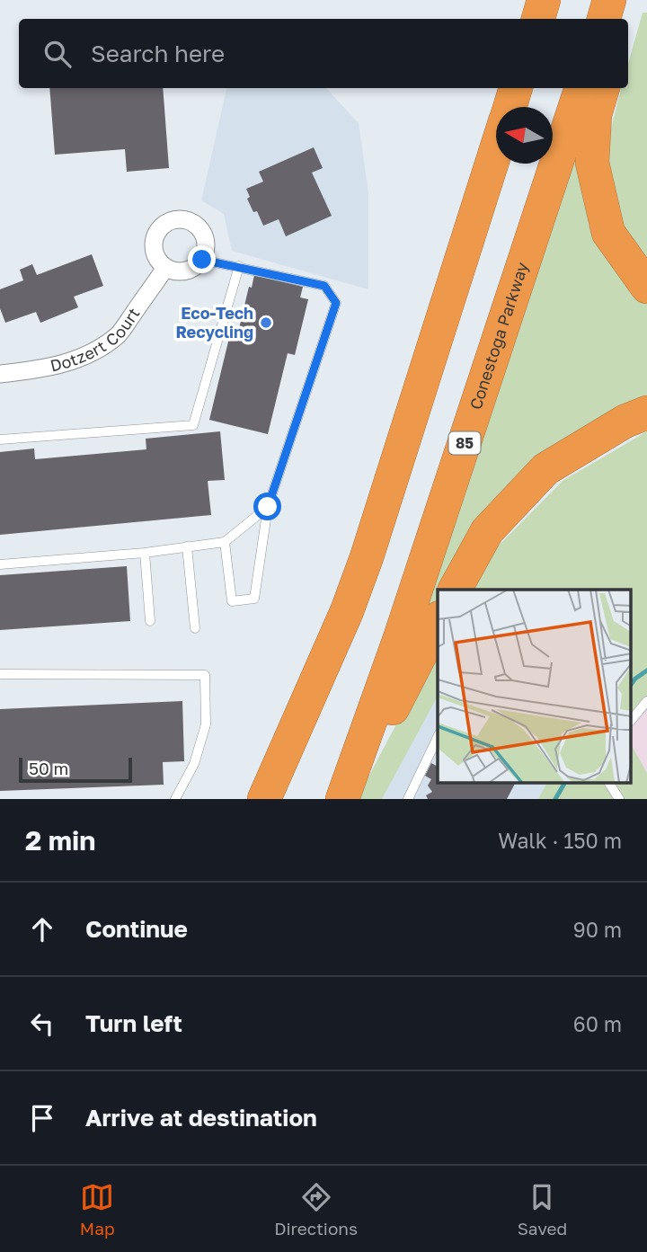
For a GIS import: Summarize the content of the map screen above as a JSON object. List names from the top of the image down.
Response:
{
  "streets": {
    "highway": ["Conestoga Parkway", "85"],
    "street": ["Dotzert Court"]
  },
  "places": ["Eco-Tech Recycling"],
  "scale_bar": "50 m",
  "north": "left",
  "page": {
    "search": "Search here",
    "scale": "50 m",
    "heading": ["2 min", "Walk · 150 m"],
    "list": [
      ["Continue", "90 m"],
      ["Turn left", "60 m"],
      "Arrive at destination"
    ],
    "nav": ["Map", "Directions", "Saved"]
  }
}
